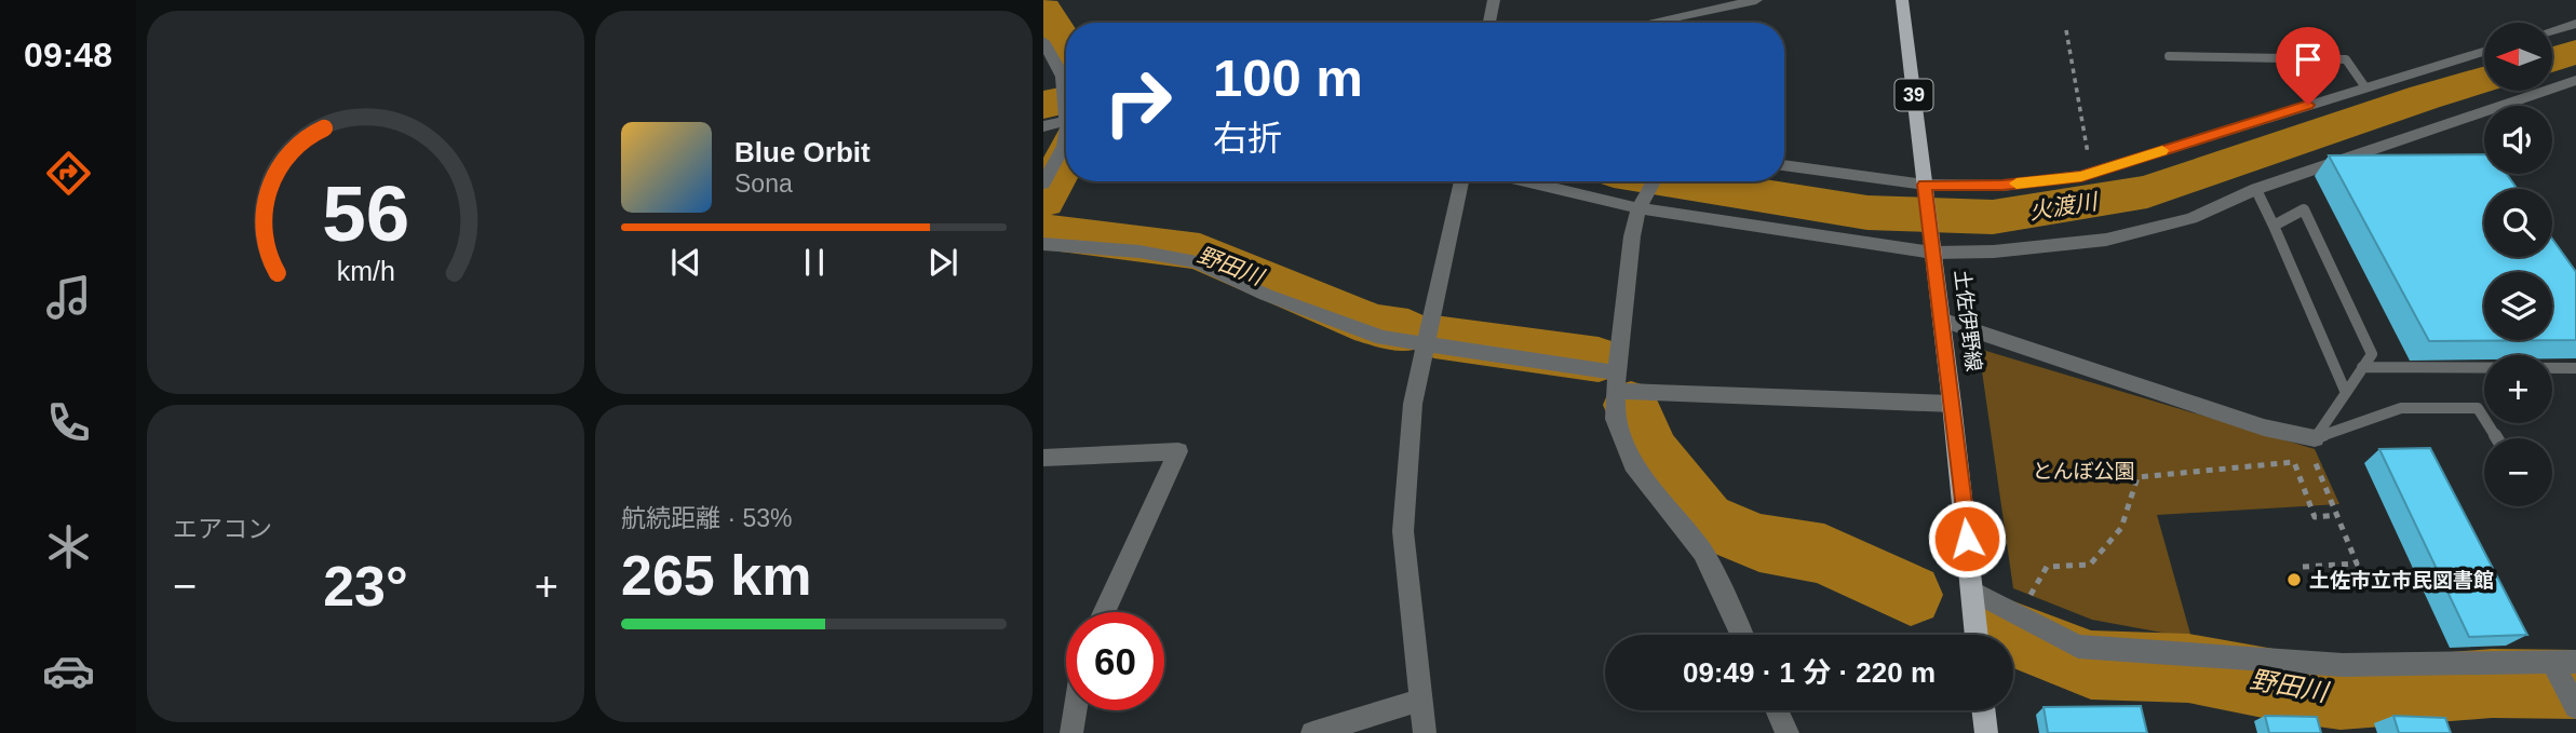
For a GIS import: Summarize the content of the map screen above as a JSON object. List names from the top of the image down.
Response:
{
  "streets": {
    "main road": ["39", "土佐伊野線"]
  },
  "water": ["火渡川", "野田川"],
  "parks": ["とんぼ公園"],
  "places": ["土佐市立市民図書館"],
  "north": "left",
  "page": {
    "tabs": "09:48",
    "map_buttons": ["+", "−"],
    "turn": ["100 m", "右折"],
    "song": ["Blue Orbit", "Sona"],
    "tile": [
      "エアコン",
      ["航続距離 · 53%", "265 km"]
    ],
    "heat": ["−", "23°", "+"],
    "limit": "60",
    "trip": "09:49 · 1 分 · 220 m",
    "gauge": ["56", "km/h"]
  }
}
